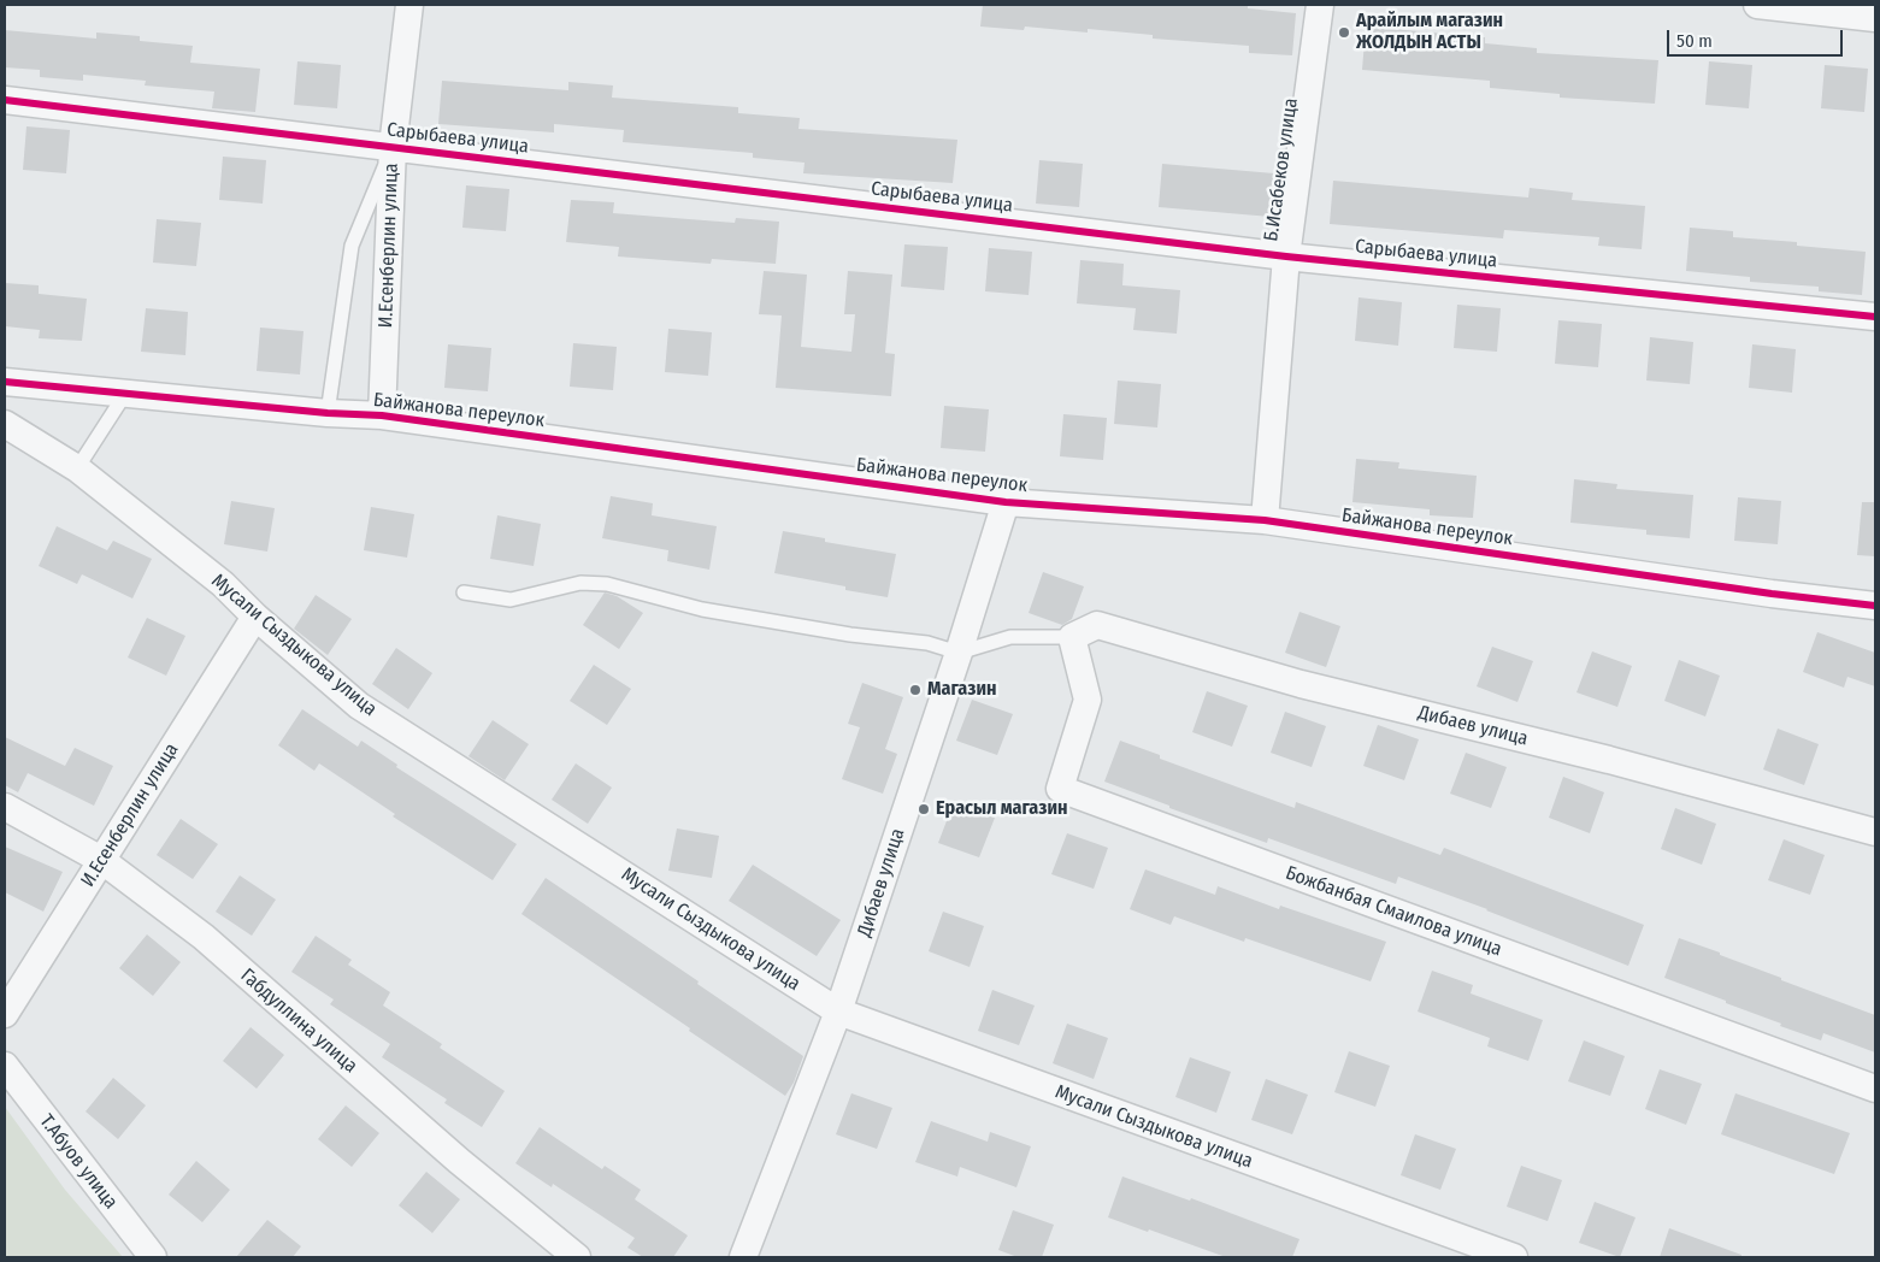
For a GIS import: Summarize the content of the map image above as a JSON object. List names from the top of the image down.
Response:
{
  "streets": {
    "street": [
      "Сарыбаева улица",
      "Б.Исабеков улица",
      "И.Есенберлин улица",
      "Байжанова переулок",
      "Мусали Сыздыкова улица",
      "Дибаев улица",
      "Божбанбая Смаилова улица",
      "Габдуллина улица",
      "Т.Абуов улица"
    ]
  },
  "crossings": [
    ["Сарыбаева улица", "Б.Исабеков улица"],
    ["Сарыбаева улица", "И.Есенберлин улица"],
    ["Б.Исабеков улица", "Байжанова переулок"],
    ["И.Есенберлин улица", "Байжанова переулок"],
    ["И.Есенберлин улица", "Мусали Сыздыкова улица"],
    ["И.Есенберлин улица", "Габдуллина улица"],
    ["Байжанова переулок", "Дибаев улица"],
    ["Мусали Сыздыкова улица", "Дибаев улица"],
    ["Дибаев улица", "Божбанбая Смаилова улица"]
  ],
  "places": ["Арайлым магазин ЖОЛДЫН АСТЫ", "Магазин", "Ерасыл магазин"],
  "scale_bar": "50 m"
}
